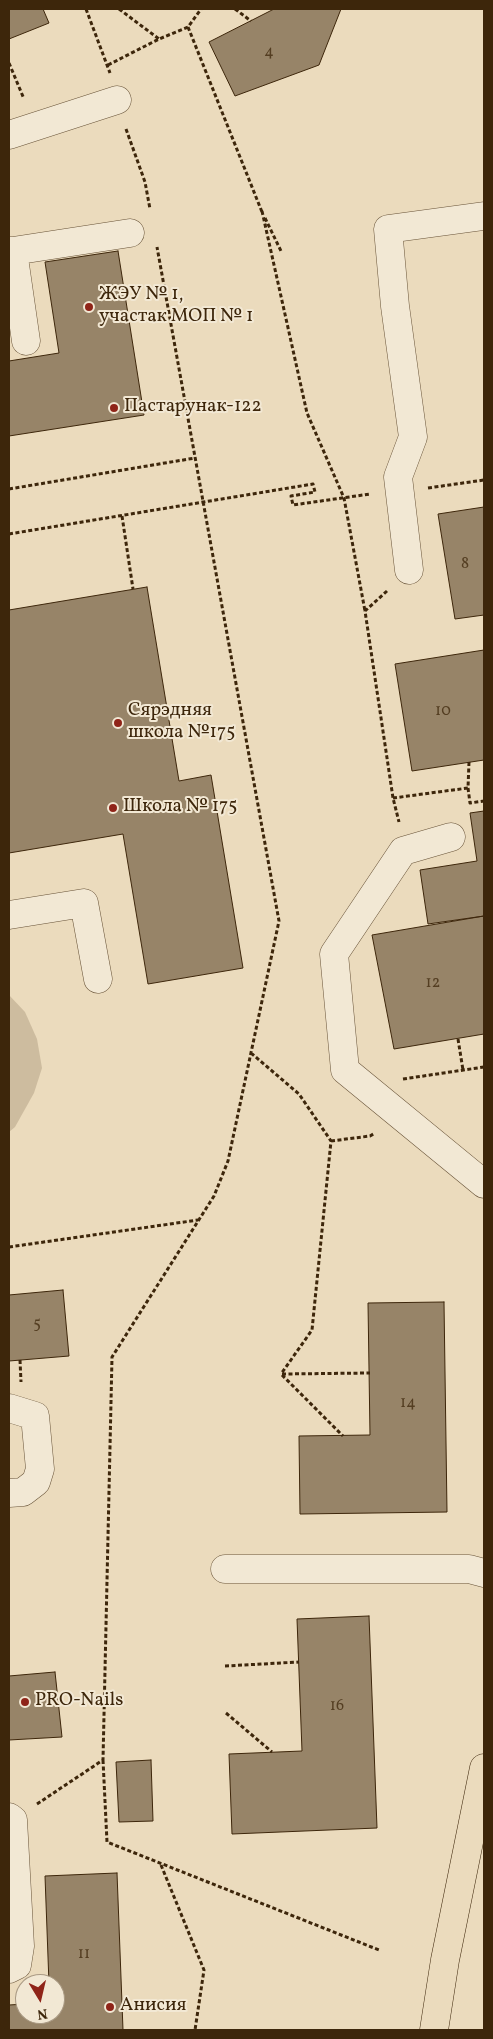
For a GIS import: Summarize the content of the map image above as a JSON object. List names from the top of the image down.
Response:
{
  "places": [
    "ЖЭУ № 1, участак МОП № 1",
    "Пастарунак-122",
    "Сярэдняя школа №175",
    "Школа № 175",
    "PRO-Nails",
    "Анисия"
  ],
  "house_numbers": [
    "4",
    "8",
    "10",
    "12",
    "5",
    "14",
    "16",
    "11"
  ],
  "north": "bottom"
}
